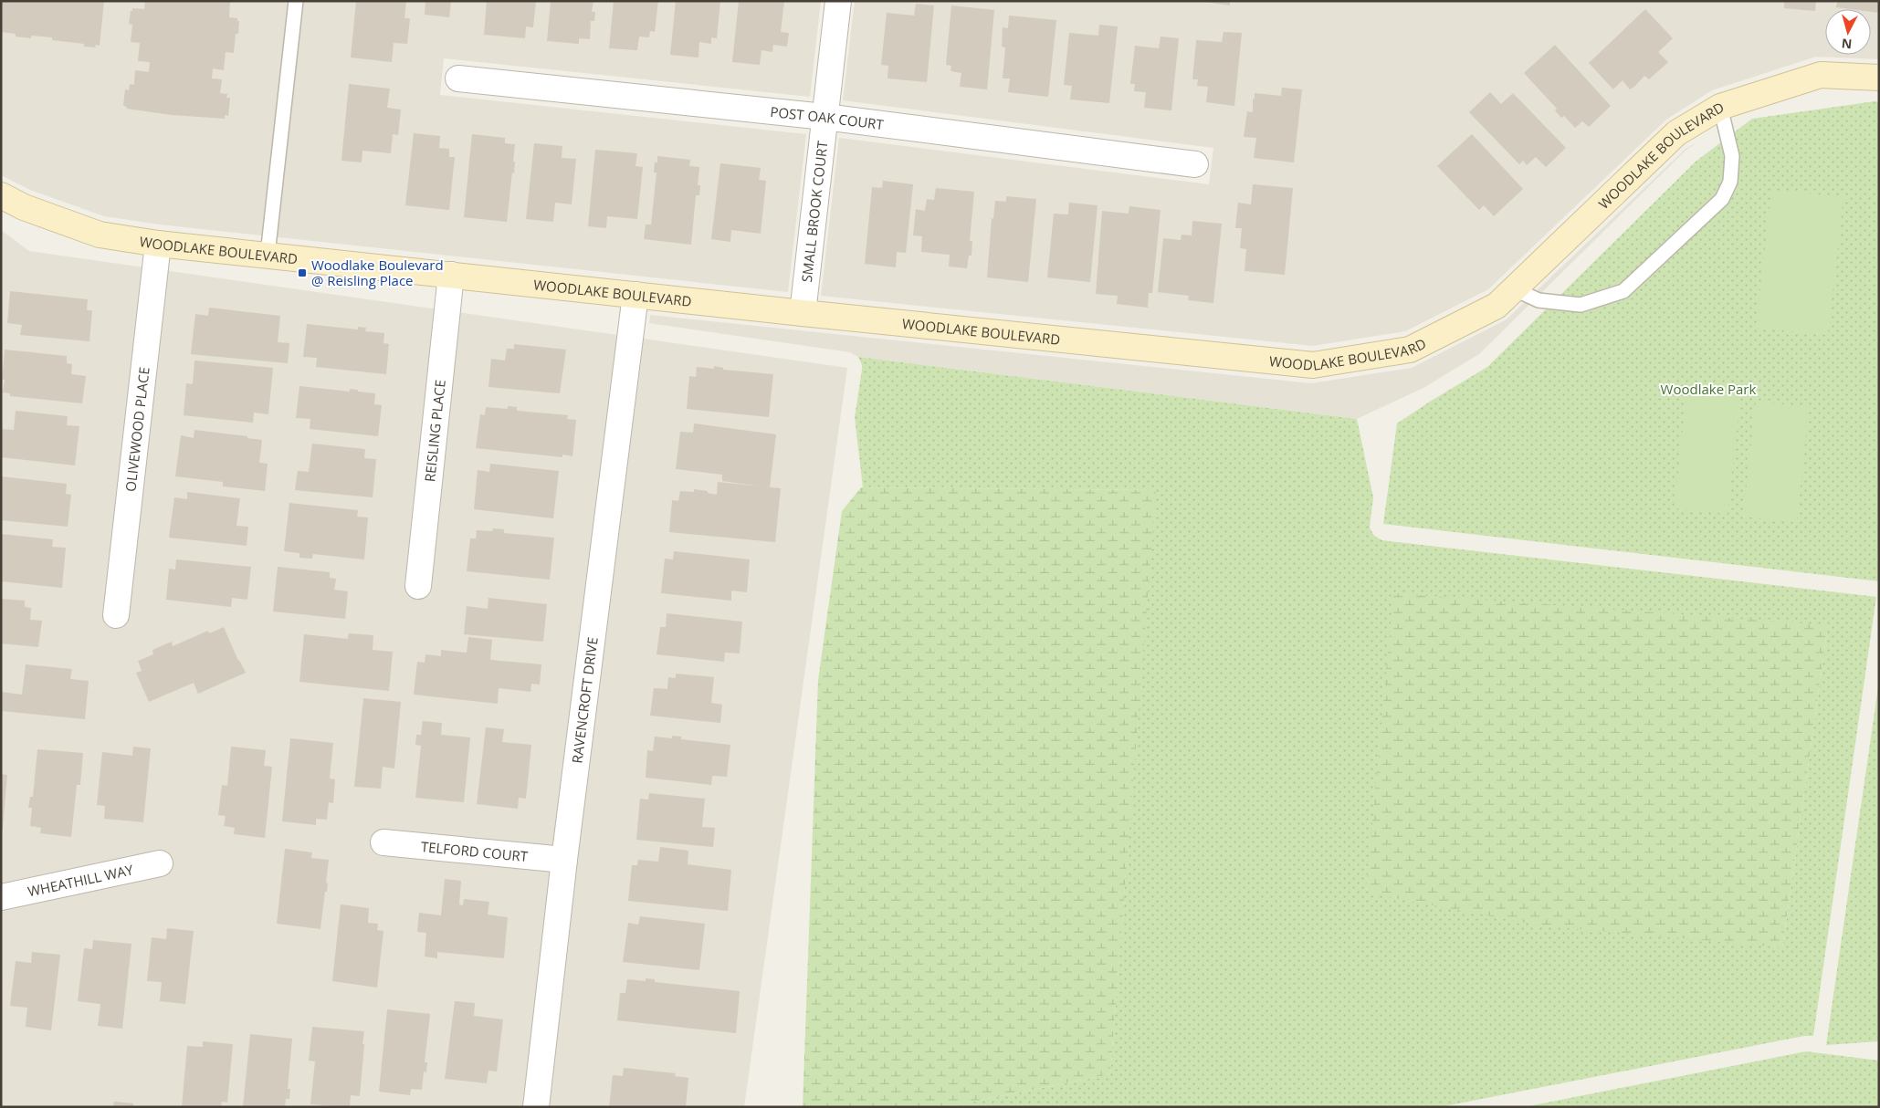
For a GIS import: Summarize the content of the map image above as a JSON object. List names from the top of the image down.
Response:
{
  "streets": {
    "street": [
      "POST OAK COURT",
      "WOODLAKE BOULEVARD",
      "SMALL BROOK COURT",
      "OLIVEWOOD PLACE",
      "REISLING PLACE",
      "RAVENCROFT DRIVE",
      "TELFORD COURT",
      "WHEATHILL WAY"
    ]
  },
  "crossings": [
    ["POST OAK COURT", "SMALL BROOK COURT"],
    ["WOODLAKE BOULEVARD", "SMALL BROOK COURT"],
    ["WOODLAKE BOULEVARD", "OLIVEWOOD PLACE"],
    ["WOODLAKE BOULEVARD", "REISLING PLACE"],
    ["WOODLAKE BOULEVARD", "RAVENCROFT DRIVE"],
    ["RAVENCROFT DRIVE", "TELFORD COURT"]
  ],
  "parks": ["Woodlake Park"],
  "places": {
    "transit": ["Woodlake Boulevard @ Reisling Place"]
  },
  "north": "bottom"
}
